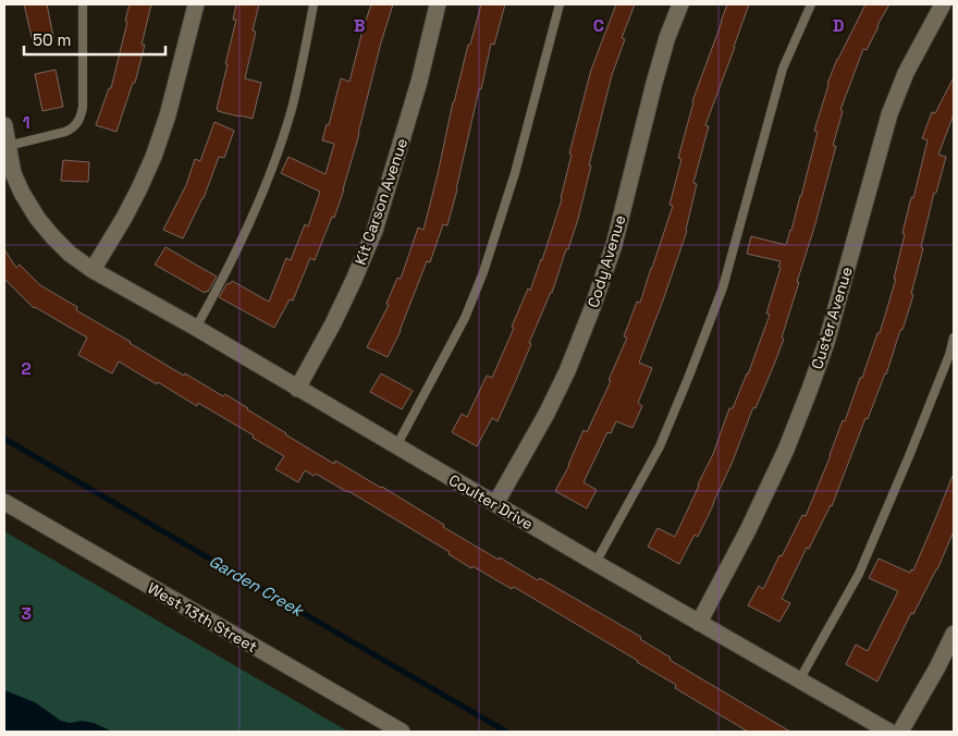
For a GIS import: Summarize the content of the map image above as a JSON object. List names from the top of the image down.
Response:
{
  "streets": {
    "street": [
      "Kit Carson Avenue",
      "Cody Avenue",
      "Custer Avenue",
      "Coulter Drive",
      "West 13th Street"
    ]
  },
  "crossings": [
    ["Kit Carson Avenue", "Coulter Drive"],
    ["Cody Avenue", "Coulter Drive"],
    ["Custer Avenue", "Coulter Drive"]
  ],
  "water": ["Garden Creek"],
  "scale_bar": "50 m",
  "grid": {
    "columns": ["B", "C", "D"],
    "rows": ["1", "2", "3"]
  }
}
